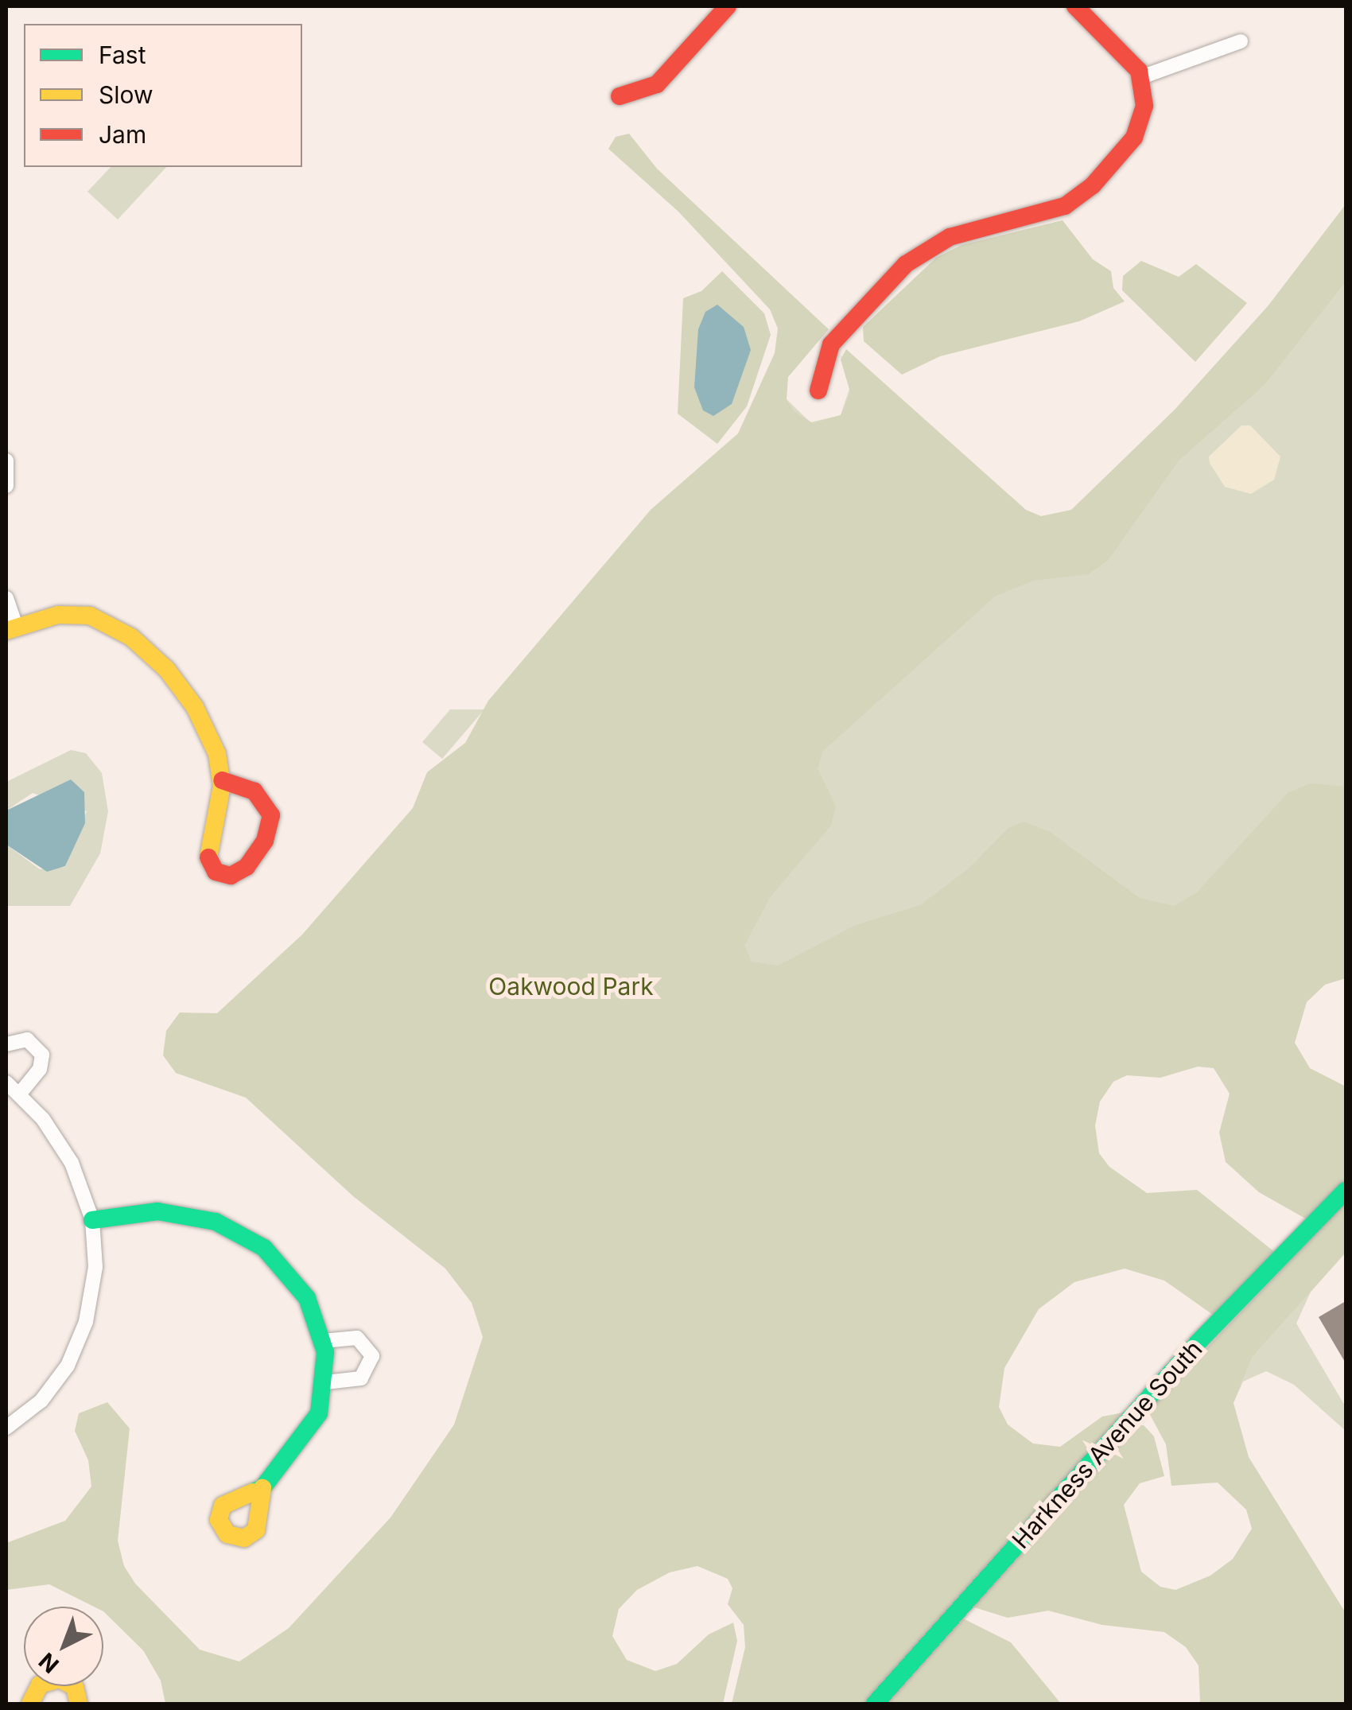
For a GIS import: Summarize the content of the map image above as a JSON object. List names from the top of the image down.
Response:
{
  "streets": {
    "street": ["Harkness Avenue South"]
  },
  "parks": ["Oakwood Park"],
  "legend": ["Fast", "Slow", "Jam"],
  "north": "bottom left"
}
